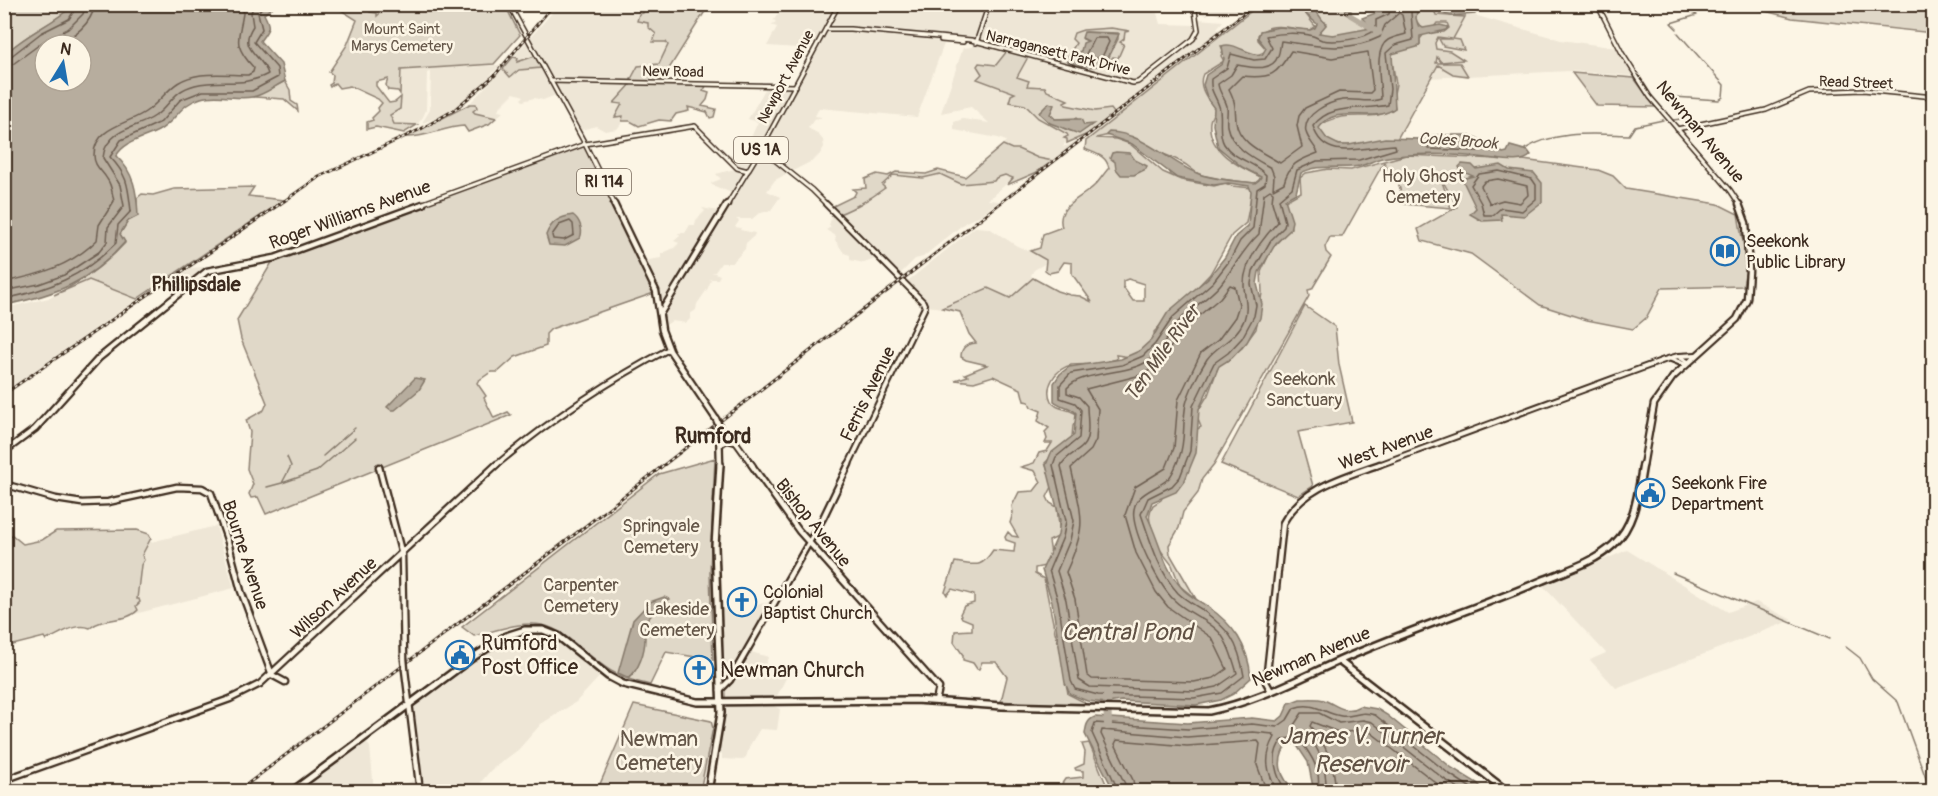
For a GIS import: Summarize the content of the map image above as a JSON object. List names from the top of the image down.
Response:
{
  "streets": {
    "main road": [
      "Newport Avenue",
      "Newman Avenue",
      "US 1A",
      "RI 114",
      "Roger Williams Avenue"
    ],
    "street": [
      "Narragansett Park Drive",
      "New Road",
      "Read Street",
      "Ferris Avenue",
      "West Avenue",
      "Bishop Avenue",
      "Bourne Avenue",
      "Wilson Avenue"
    ]
  },
  "crossings": [
    ["Narragansett Park Drive", "Newport Avenue"],
    ["New Road", "Newport Avenue"],
    ["New Road", "RI 114"],
    ["Newport Avenue", "RI 114"],
    ["Newport Avenue", "Roger Williams Avenue"],
    ["Newport Avenue", "Ferris Avenue"],
    ["Read Street", "Newman Avenue"],
    ["Newman Avenue", "West Avenue"],
    ["Newman Avenue", "Bishop Avenue"],
    ["RI 114", "Roger Williams Avenue"],
    ["Ferris Avenue", "Bishop Avenue"],
    ["Bourne Avenue", "Wilson Avenue"]
  ],
  "districts": ["Phillipsdale", "Rumford"],
  "water": [
    "Coles Brook",
    "Ten Mile River",
    "Central Pond",
    "James V. Turner Reservoir"
  ],
  "parks": [
    "Mount Saint Marys Cemetery",
    "Holy Ghost Cemetery",
    "Seekonk Sanctuary",
    "Springvale Cemetery",
    "Carpenter Cemetery",
    "Lakeside Cemetery",
    "Newman Cemetery"
  ],
  "places": {
    "library": ["Seekonk Public Library"],
    "public building": ["Seekonk Fire Department", "Rumford Post Office"],
    "church": ["Colonial Baptist Church", "Newman Church"]
  },
  "north": "top"
}
